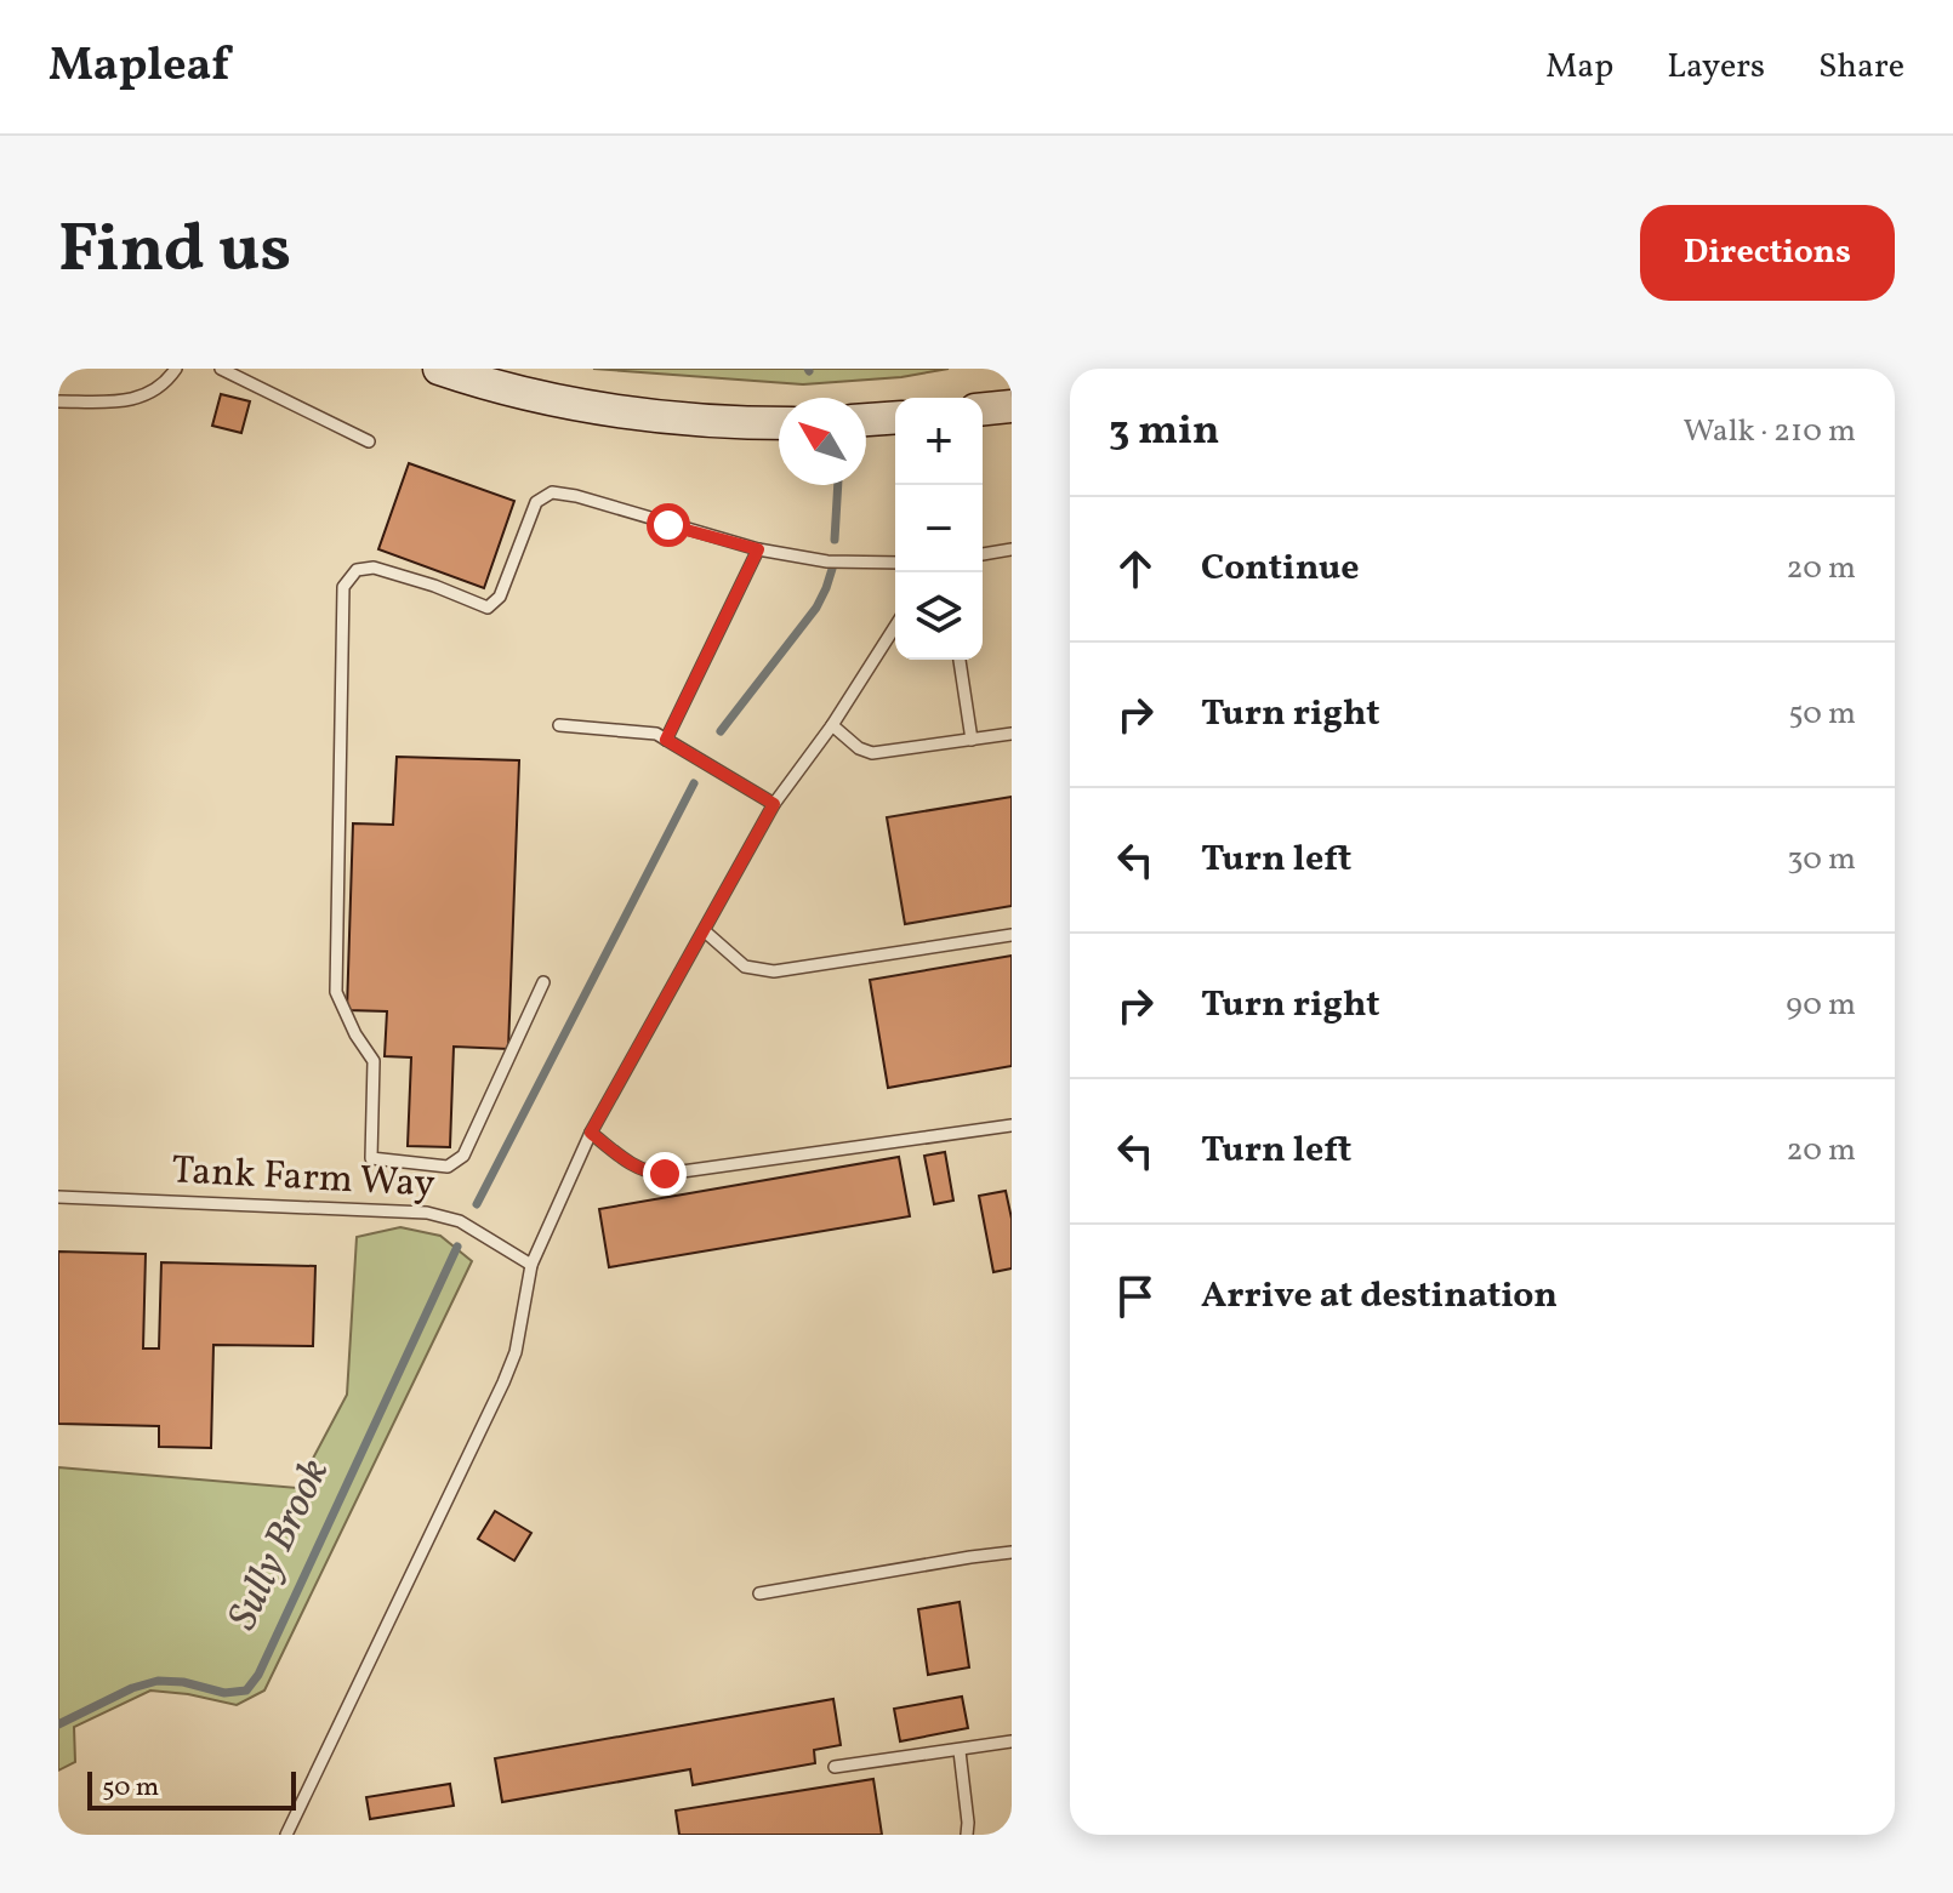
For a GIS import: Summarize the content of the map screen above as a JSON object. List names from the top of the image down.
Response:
{
  "streets": {
    "lane": ["Tank Farm Way"]
  },
  "water": ["Sully Brook"],
  "scale_bar": "50 m",
  "north": "top left",
  "page": {
    "header": "Mapleaf",
    "nav": ["Map", "Layers", "Share"],
    "title": "Find us",
    "buttons": "Directions",
    "heading": ["3 min", "Walk · 210 m"],
    "map_buttons": ["+", "−"],
    "list": [
      ["Continue", "20 m"],
      ["Turn right", "50 m"],
      ["Turn left", "30 m"],
      ["Turn right", "90 m"],
      ["Turn left", "20 m"],
      "Arrive at destination"
    ],
    "scale": "50 m"
  }
}
